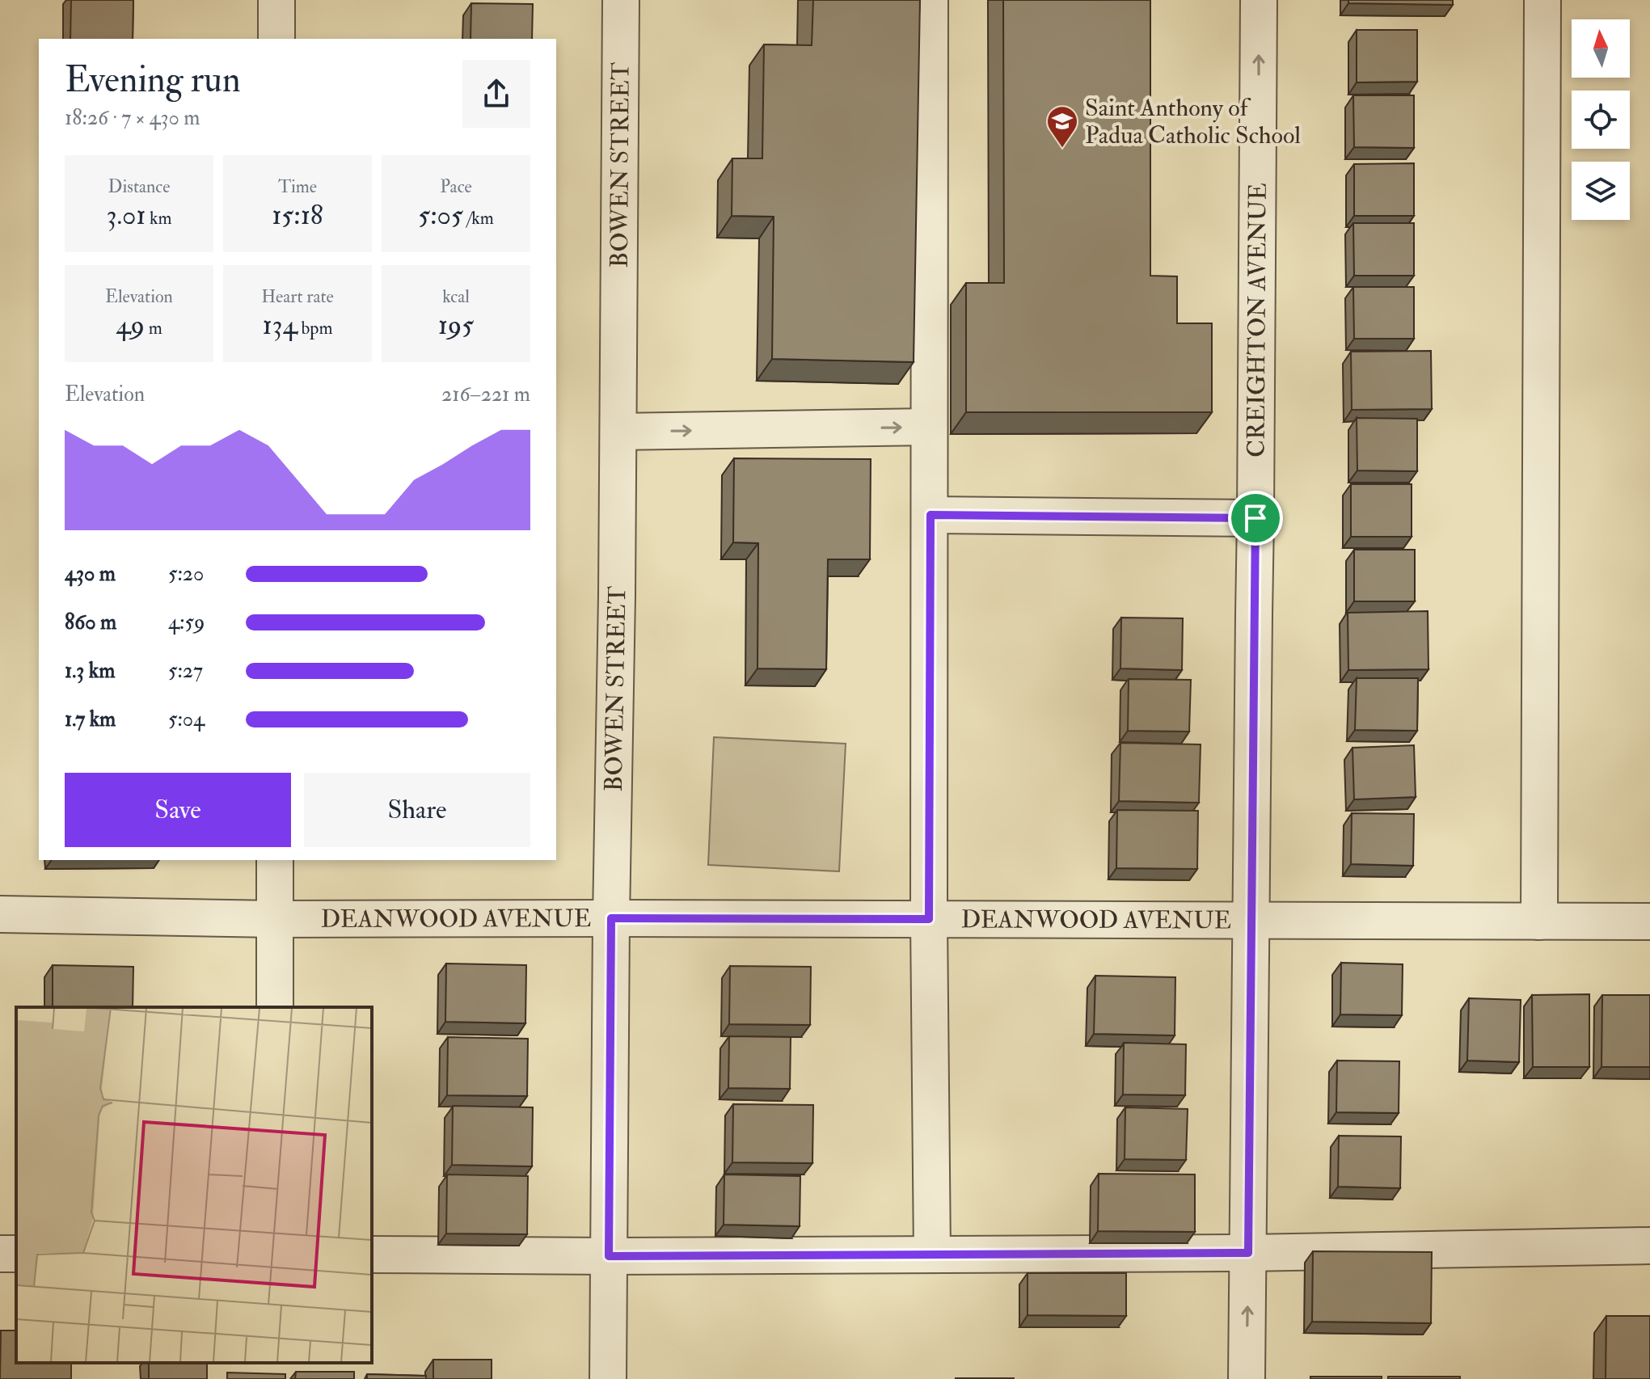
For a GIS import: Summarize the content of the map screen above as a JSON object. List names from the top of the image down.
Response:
{
  "streets": {
    "street": ["BOWEN STREET", "CREIGHTON AVENUE", "DEANWOOD AVENUE"]
  },
  "crossings": [
    ["BOWEN STREET", "DEANWOOD AVENUE"],
    ["CREIGHTON AVENUE", "DEANWOOD AVENUE"]
  ],
  "places": {
    "school or university": ["Saint Anthony of Padua Catholic School"]
  },
  "north": "top",
  "page": {
    "heading": ["Evening run", "18:26 · 7 × 430 m"],
    "stats": [
      ["Distance", "3.01 km"],
      ["Time", "15:18"],
      ["Pace", "5:05 /km"],
      ["Elevation", "49 m"],
      ["Heart rate", "134 bpm"],
      ["kcal", "195"]
    ],
    "chart": ["Elevation", "216–221 m"],
    "list": [
      {
        "name": "430 m",
        "note": "5:20"
      },
      {
        "name": "860 m",
        "note": "4:59"
      },
      {
        "name": "1.3 km",
        "note": "5:27"
      },
      {
        "name": "1.7 km",
        "note": "5:04"
      }
    ],
    "buttons": ["Save", "Share"]
  }
}
